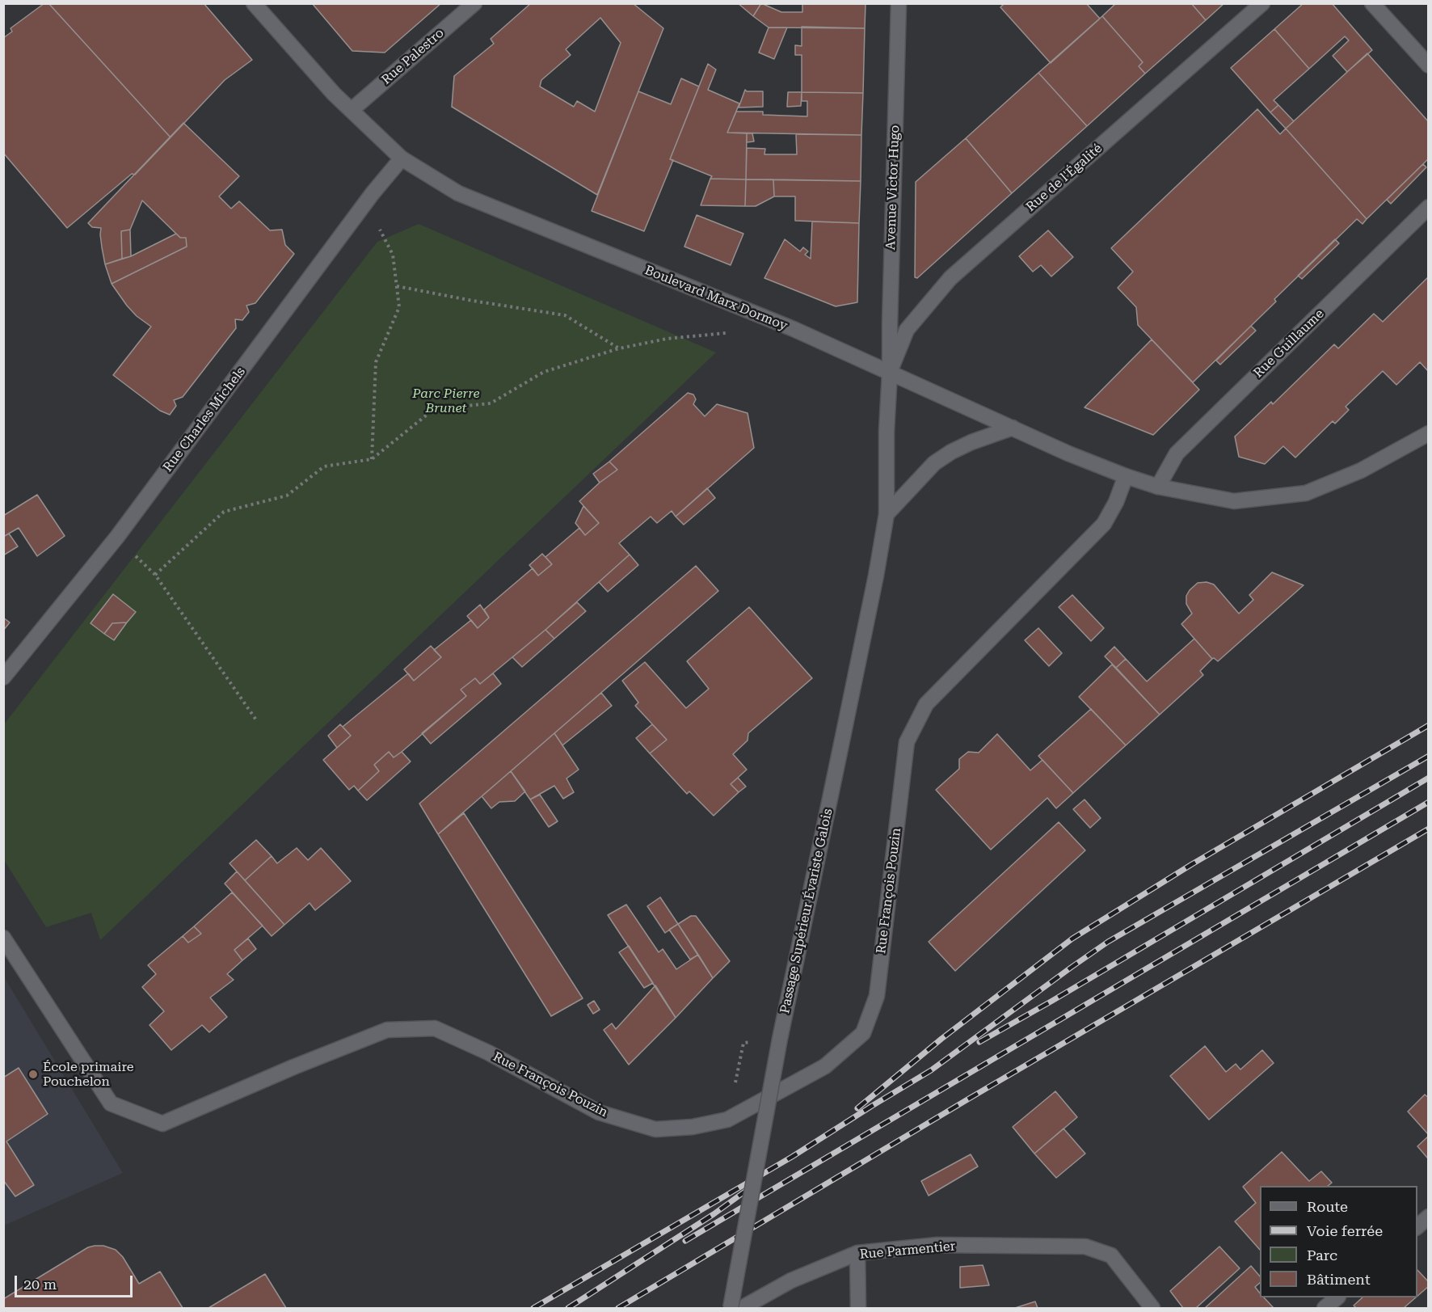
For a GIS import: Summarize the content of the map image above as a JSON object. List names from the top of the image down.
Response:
{
  "streets": {
    "street": [
      "Rue Palestro",
      "Rue de l'Égalité",
      "Avenue Victor Hugo",
      "Boulevard Marx Dormoy",
      "Rue Guillaume",
      "Rue Charles Michels",
      "Rue François Pouzin",
      "Passage Supérieur Évariste Galois",
      "Rue Parmentier"
    ]
  },
  "crossings": [
    ["Rue Palestro", "Boulevard Marx Dormoy"],
    ["Rue de l'Égalité", "Avenue Victor Hugo"],
    ["Rue de l'Égalité", "Boulevard Marx Dormoy"],
    ["Rue de l'Égalité", "Passage Supérieur Évariste Galois"],
    ["Avenue Victor Hugo", "Boulevard Marx Dormoy"],
    ["Avenue Victor Hugo", "Passage Supérieur Évariste Galois"],
    ["Boulevard Marx Dormoy", "Rue Guillaume"],
    ["Boulevard Marx Dormoy", "Rue Charles Michels"],
    ["Boulevard Marx Dormoy", "Rue François Pouzin"],
    ["Boulevard Marx Dormoy", "Passage Supérieur Évariste Galois"]
  ],
  "parks": ["Parc Pierre Brunet"],
  "places": ["École primaire Pouchelon"],
  "legend": [
    "Route",
    "Voie ferrée",
    "Parc",
    "Bâtiment"
  ],
  "scale_bar": "20 m"
}
